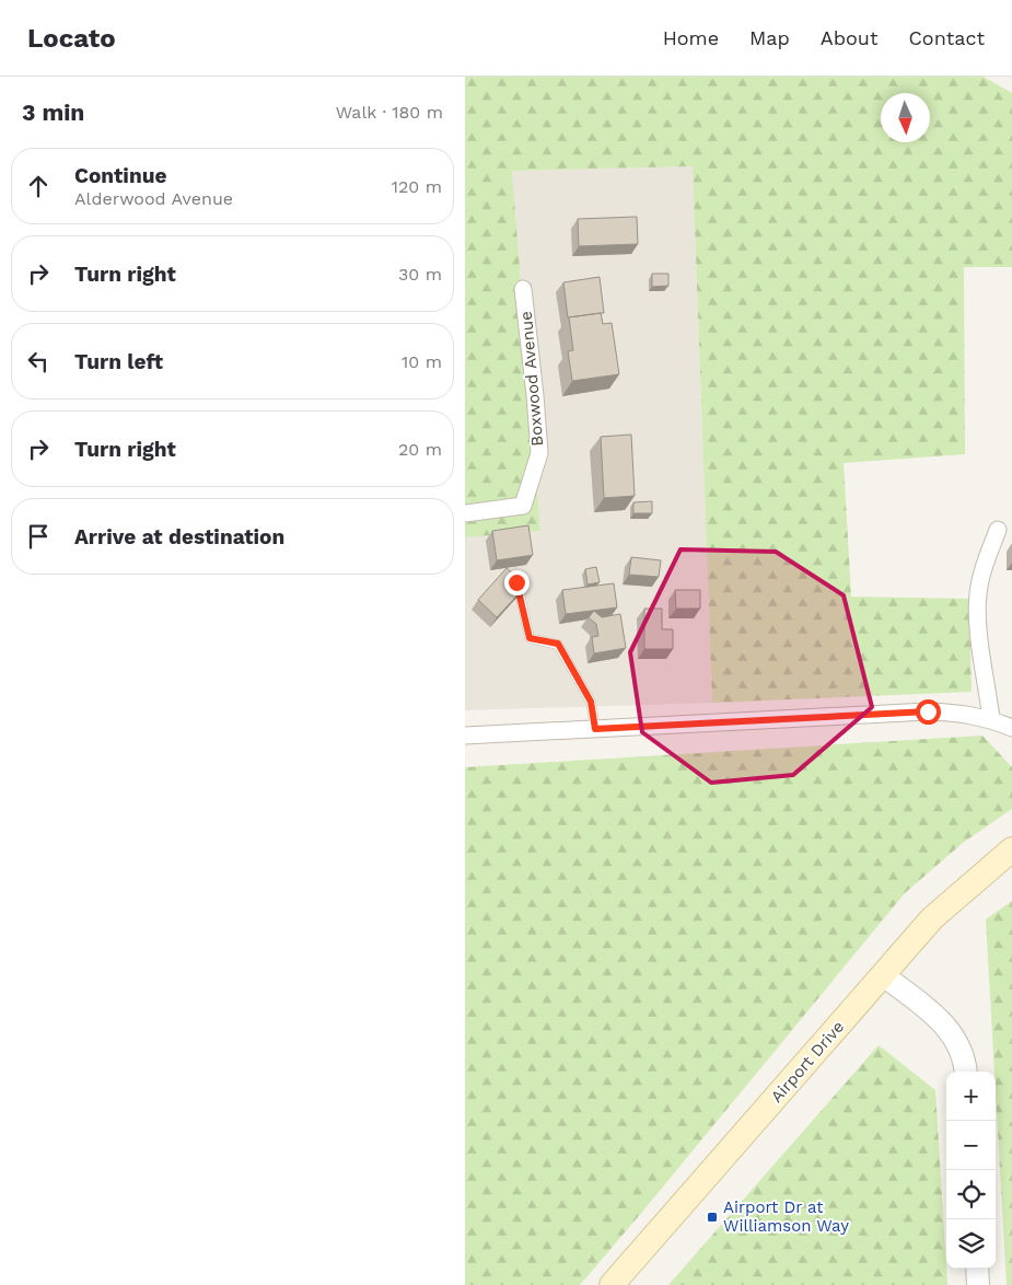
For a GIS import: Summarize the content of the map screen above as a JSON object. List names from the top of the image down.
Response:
{
  "streets": {
    "main road": ["Airport Drive"],
    "street": ["Boxwood Avenue"]
  },
  "places": {
    "transit": ["Airport Dr at Williamson Way"]
  },
  "north": "bottom",
  "page": {
    "header": "Locato",
    "nav": [
      "Home",
      "Map",
      "About",
      "Contact"
    ],
    "heading": ["3 min", "Walk · 180 m"],
    "list": [
      ["Continue", "Alderwood Avenue", "120 m"],
      ["Turn right", "30 m"],
      ["Turn left", "10 m"],
      ["Turn right", "20 m"],
      "Arrive at destination"
    ],
    "map_buttons": ["+", "−"]
  }
}
